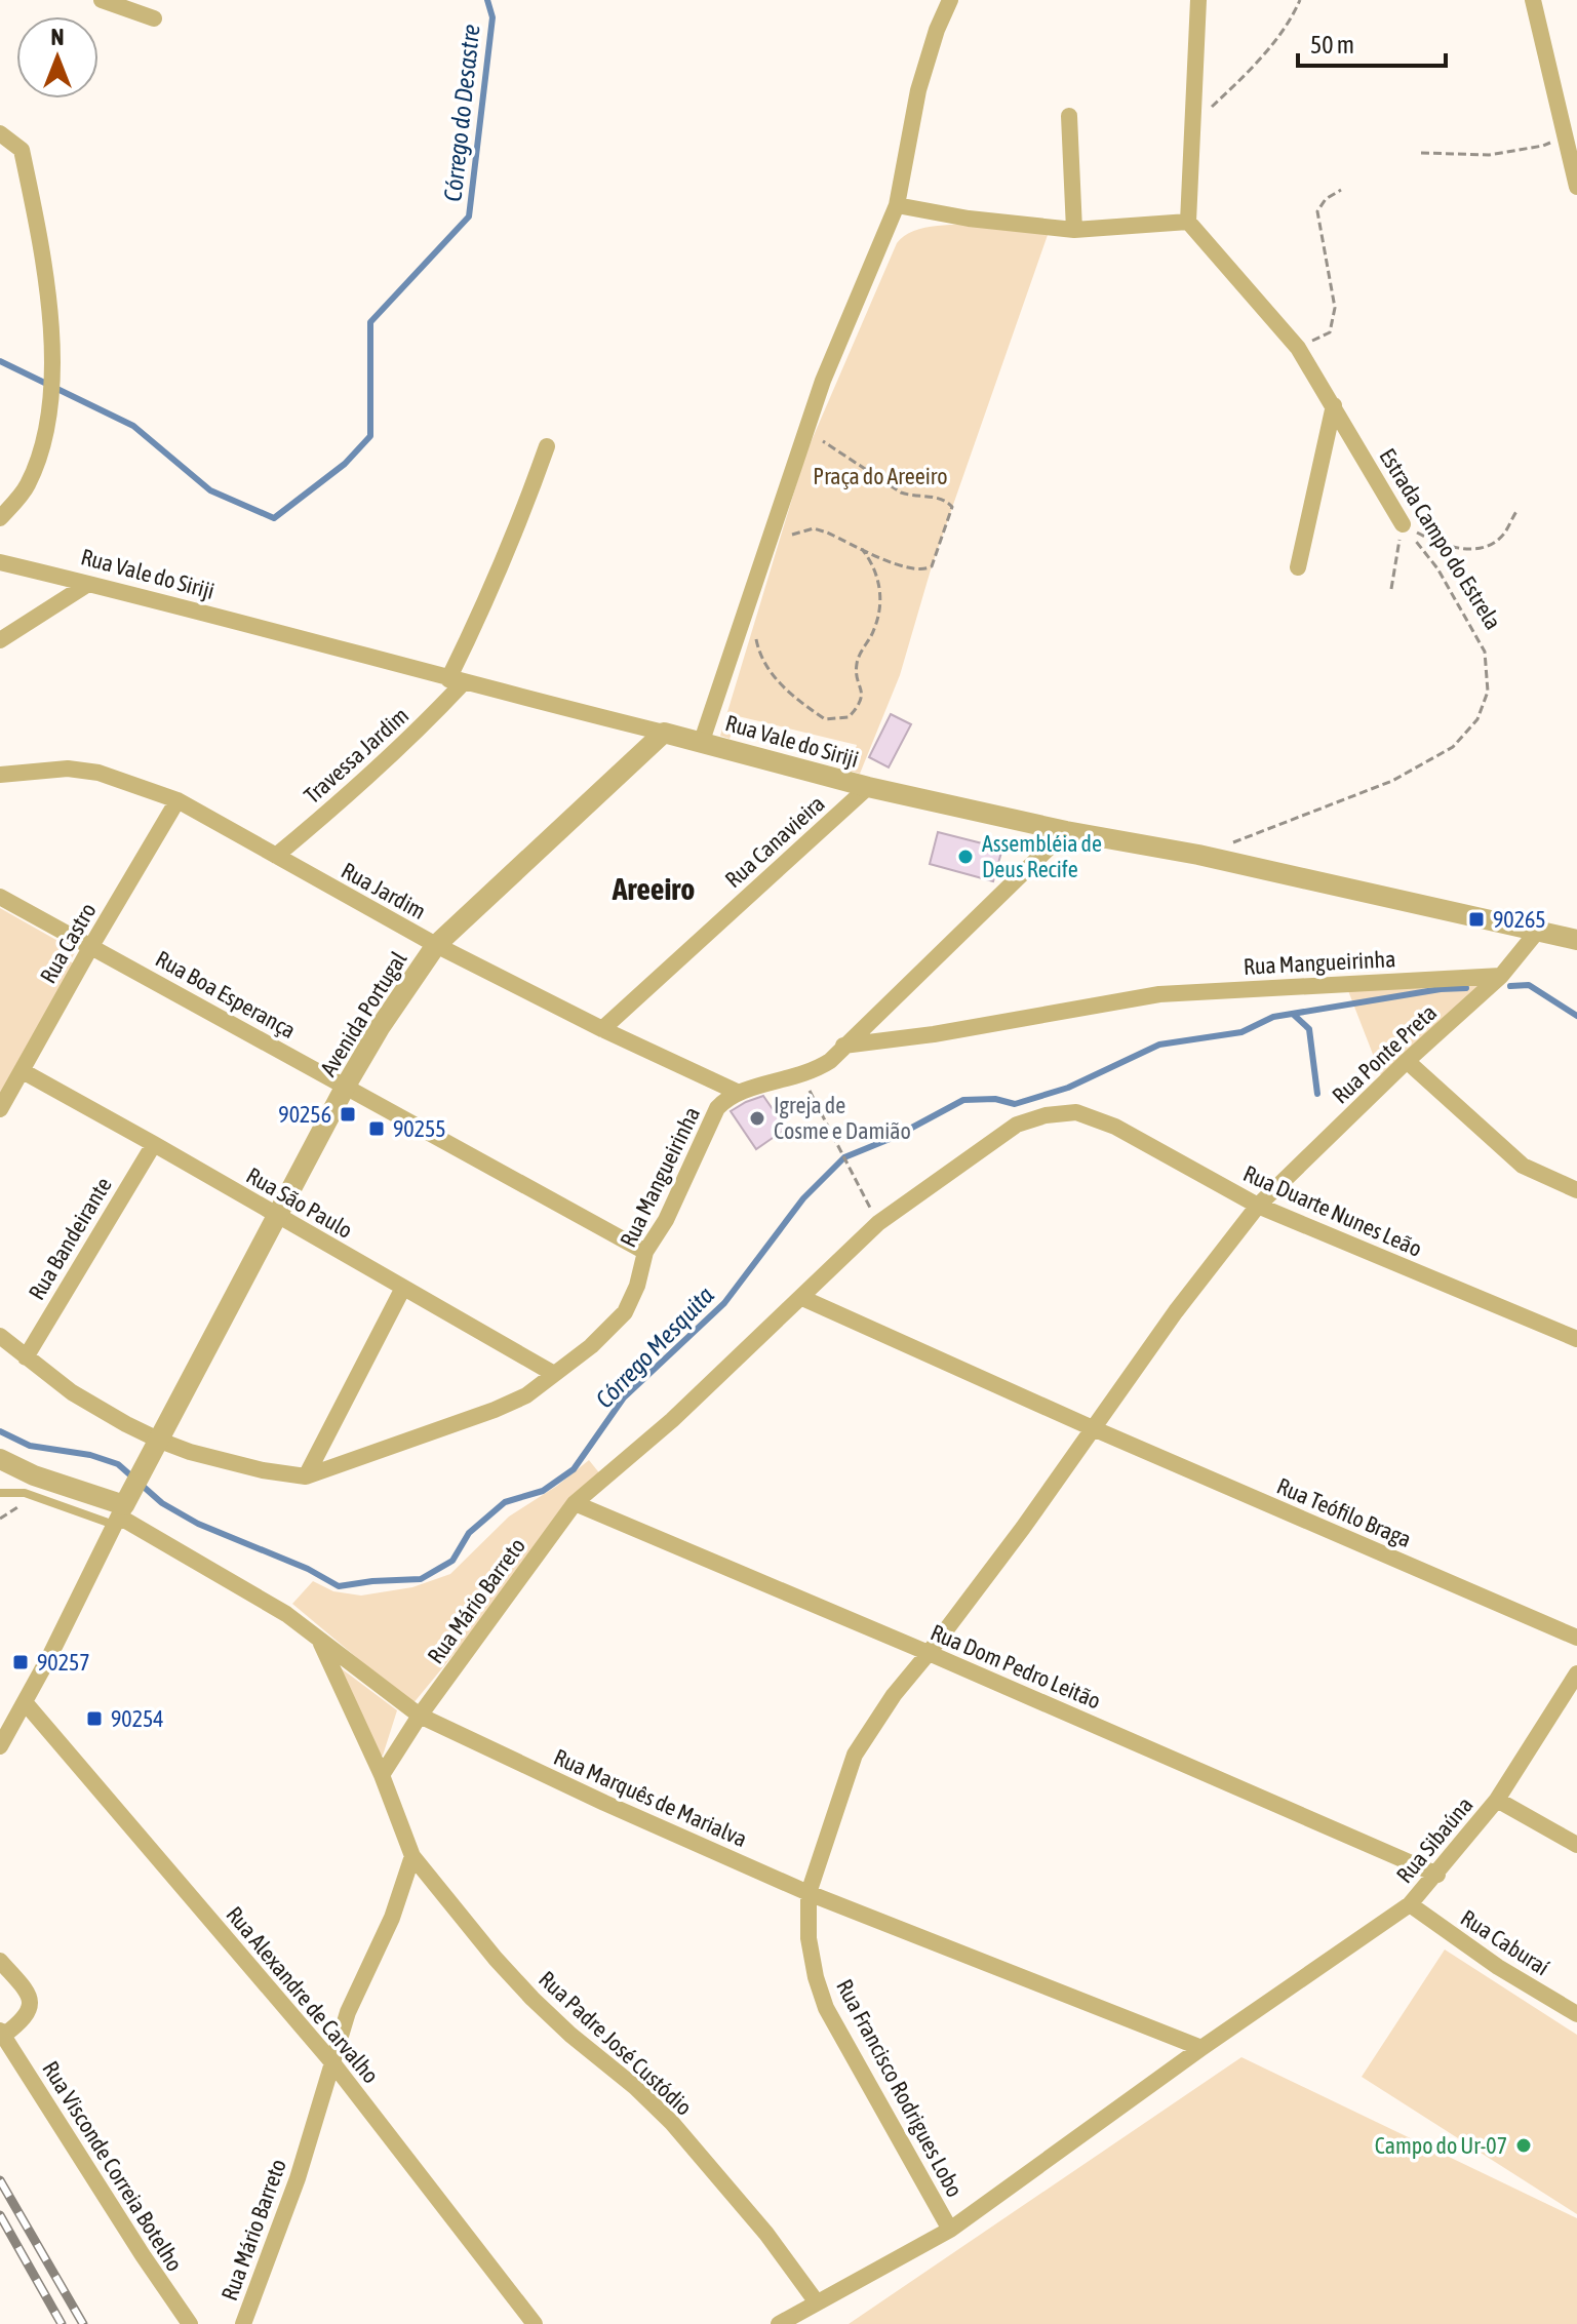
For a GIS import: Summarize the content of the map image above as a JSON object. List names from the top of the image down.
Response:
{
  "streets": {
    "street": [
      "Estrada Campo do Estrela",
      "Rua Vale do Siriji",
      "Travessa Jardim",
      "Rua Canavieira",
      "Rua Jardim",
      "Rua Castro",
      "Rua Mangueirinha",
      "Rua Boa Esperança",
      "Avenida Portugal",
      "Rua Ponte Preta",
      "Rua São Paulo",
      "Rua Duarte Nunes Leão",
      "Rua Bandeirante",
      "Rua Teófilo Braga",
      "Rua Mário Barreto",
      "Rua Dom Pedro Leitão",
      "Rua Marquês de Marialva",
      "Rua Sibaúna",
      "Rua Caburaí",
      "Rua Alexandre de Carvalho",
      "Rua Padre José Custódio",
      "Rua Francisco Rodrigues Lobo",
      "Rua Visconde Correia Botelho"
    ]
  },
  "crossings": [
    ["Estrada Campo do Estrela", "Rua Vale do Siriji"],
    ["Rua Vale do Siriji", "Travessa Jardim"],
    ["Rua Vale do Siriji", "Rua Canavieira"],
    ["Rua Vale do Siriji", "Avenida Portugal"],
    ["Rua Vale do Siriji", "Rua Ponte Preta"],
    ["Travessa Jardim", "Rua Jardim"],
    ["Rua Canavieira", "Rua Jardim"],
    ["Rua Jardim", "Rua Castro"],
    ["Rua Jardim", "Rua Mangueirinha"],
    ["Rua Jardim", "Avenida Portugal"],
    ["Rua Castro", "Rua Boa Esperança"],
    ["Rua Castro", "Rua São Paulo"],
    ["Rua Mangueirinha", "Rua Boa Esperança"],
    ["Rua Mangueirinha", "Avenida Portugal"],
    ["Rua Mangueirinha", "Rua Ponte Preta"],
    ["Rua Mangueirinha", "Rua São Paulo"],
    ["Rua Mangueirinha", "Rua Bandeirante"],
    ["Rua Boa Esperança", "Avenida Portugal"],
    ["Avenida Portugal", "Rua São Paulo"],
    ["Avenida Portugal", "Rua Marquês de Marialva"],
    ["Rua Ponte Preta", "Rua Duarte Nunes Leão"],
    ["Rua São Paulo", "Rua Bandeirante"],
    ["Rua Duarte Nunes Leão", "Rua Mário Barreto"],
    ["Rua Teófilo Braga", "Rua Mário Barreto"],
    ["Rua Mário Barreto", "Rua Dom Pedro Leitão"],
    ["Rua Mário Barreto", "Rua Marquês de Marialva"],
    ["Rua Mário Barreto", "Rua Alexandre de Carvalho"],
    ["Rua Mário Barreto", "Rua Padre José Custódio"],
    ["Rua Dom Pedro Leitão", "Rua Sibaúna"],
    ["Rua Dom Pedro Leitão", "Rua Francisco Rodrigues Lobo"],
    ["Rua Marquês de Marialva", "Rua Sibaúna"],
    ["Rua Marquês de Marialva", "Rua Francisco Rodrigues Lobo"],
    ["Rua Sibaúna", "Rua Caburaí"],
    ["Rua Sibaúna", "Rua Padre José Custódio"],
    ["Rua Sibaúna", "Rua Francisco Rodrigues Lobo"]
  ],
  "districts": ["Areeiro"],
  "water": ["Córrego do Desastre", "Córrego Mesquita"],
  "parks": ["Praça do Areeiro"],
  "places": {
    "other": ["Assembléia de Deus Recife", "Igreja de Cosme e Damião", "Campo do Ur-07"],
    "transit": [
      "90265",
      "90256",
      "90255",
      "90257",
      "90254"
    ]
  },
  "scale_bar": "50 m",
  "north": "top"
}
